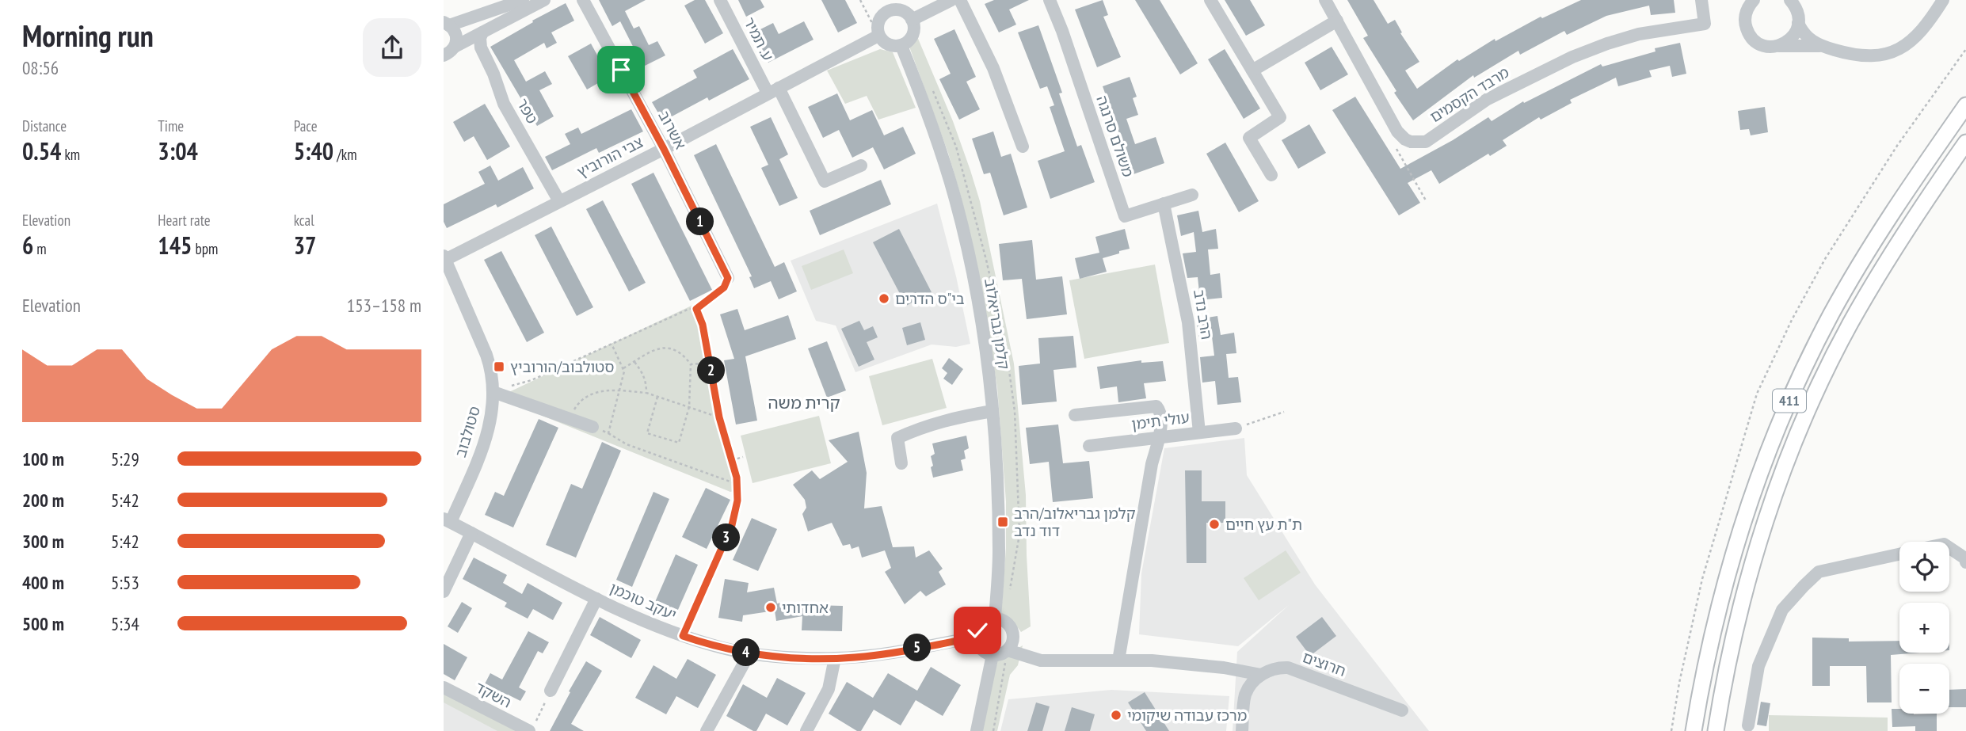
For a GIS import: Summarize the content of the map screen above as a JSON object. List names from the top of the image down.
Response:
{
  "streets": {
    "main road": ["411"],
    "street": [
      "ע. תמיר",
      "מרבד הקסמים",
      "טפר",
      "אשרוב",
      "משולם סרנגה",
      "צבי הורוביץ",
      "הרב נדב",
      "קלמן גבריאלוב",
      "עולי תימן",
      "סטולבוב",
      "יעקב טוכמן",
      "חרוצים",
      "השקד"
    ]
  },
  "crossings": [
    ["ע. תמיר", "צבי הורוביץ"],
    ["טפר", "צבי הורוביץ"],
    ["אשרוב", "צבי הורוביץ"],
    ["משולם סרנגה", "הרב נדב"],
    ["צבי הורוביץ", "קלמן גבריאלוב"],
    ["צבי הורוביץ", "סטולבוב"],
    ["הרב נדב", "עולי תימן"],
    ["קלמן גבריאלוב", "יעקב טוכמן"],
    ["סטולבוב", "יעקב טוכמן"]
  ],
  "districts": ["קרית משה"],
  "places": {
    "other": [
      "בי\"ס הדרים",
      "ת\"ת עץ חיים",
      "אחדותי",
      "מרכז עבודה שיקומי"
    ],
    "transit": ["סטולבוב/הורוביץ", "קלמן גבריאלוב/הרב דוד נדב"]
  },
  "page": {
    "heading": ["Morning run", "08:56"],
    "stats": [
      ["Distance", "0.54 km"],
      ["Time", "3:04"],
      ["Pace", "5:40 /km"],
      ["Elevation", "6 m"],
      ["Heart rate", "145 bpm"],
      ["kcal", "37"]
    ],
    "pins": [
      "1",
      "2",
      "3",
      "5",
      "4"
    ],
    "chart": ["Elevation", "153–158 m"],
    "list": [
      {
        "name": "100 m",
        "note": "5:29"
      },
      {
        "name": "200 m",
        "note": "5:42"
      },
      {
        "name": "300 m",
        "note": "5:42"
      },
      {
        "name": "400 m",
        "note": "5:53"
      },
      {
        "name": "500 m",
        "note": "5:34"
      }
    ],
    "map_buttons": ["+", "−"]
  }
}
